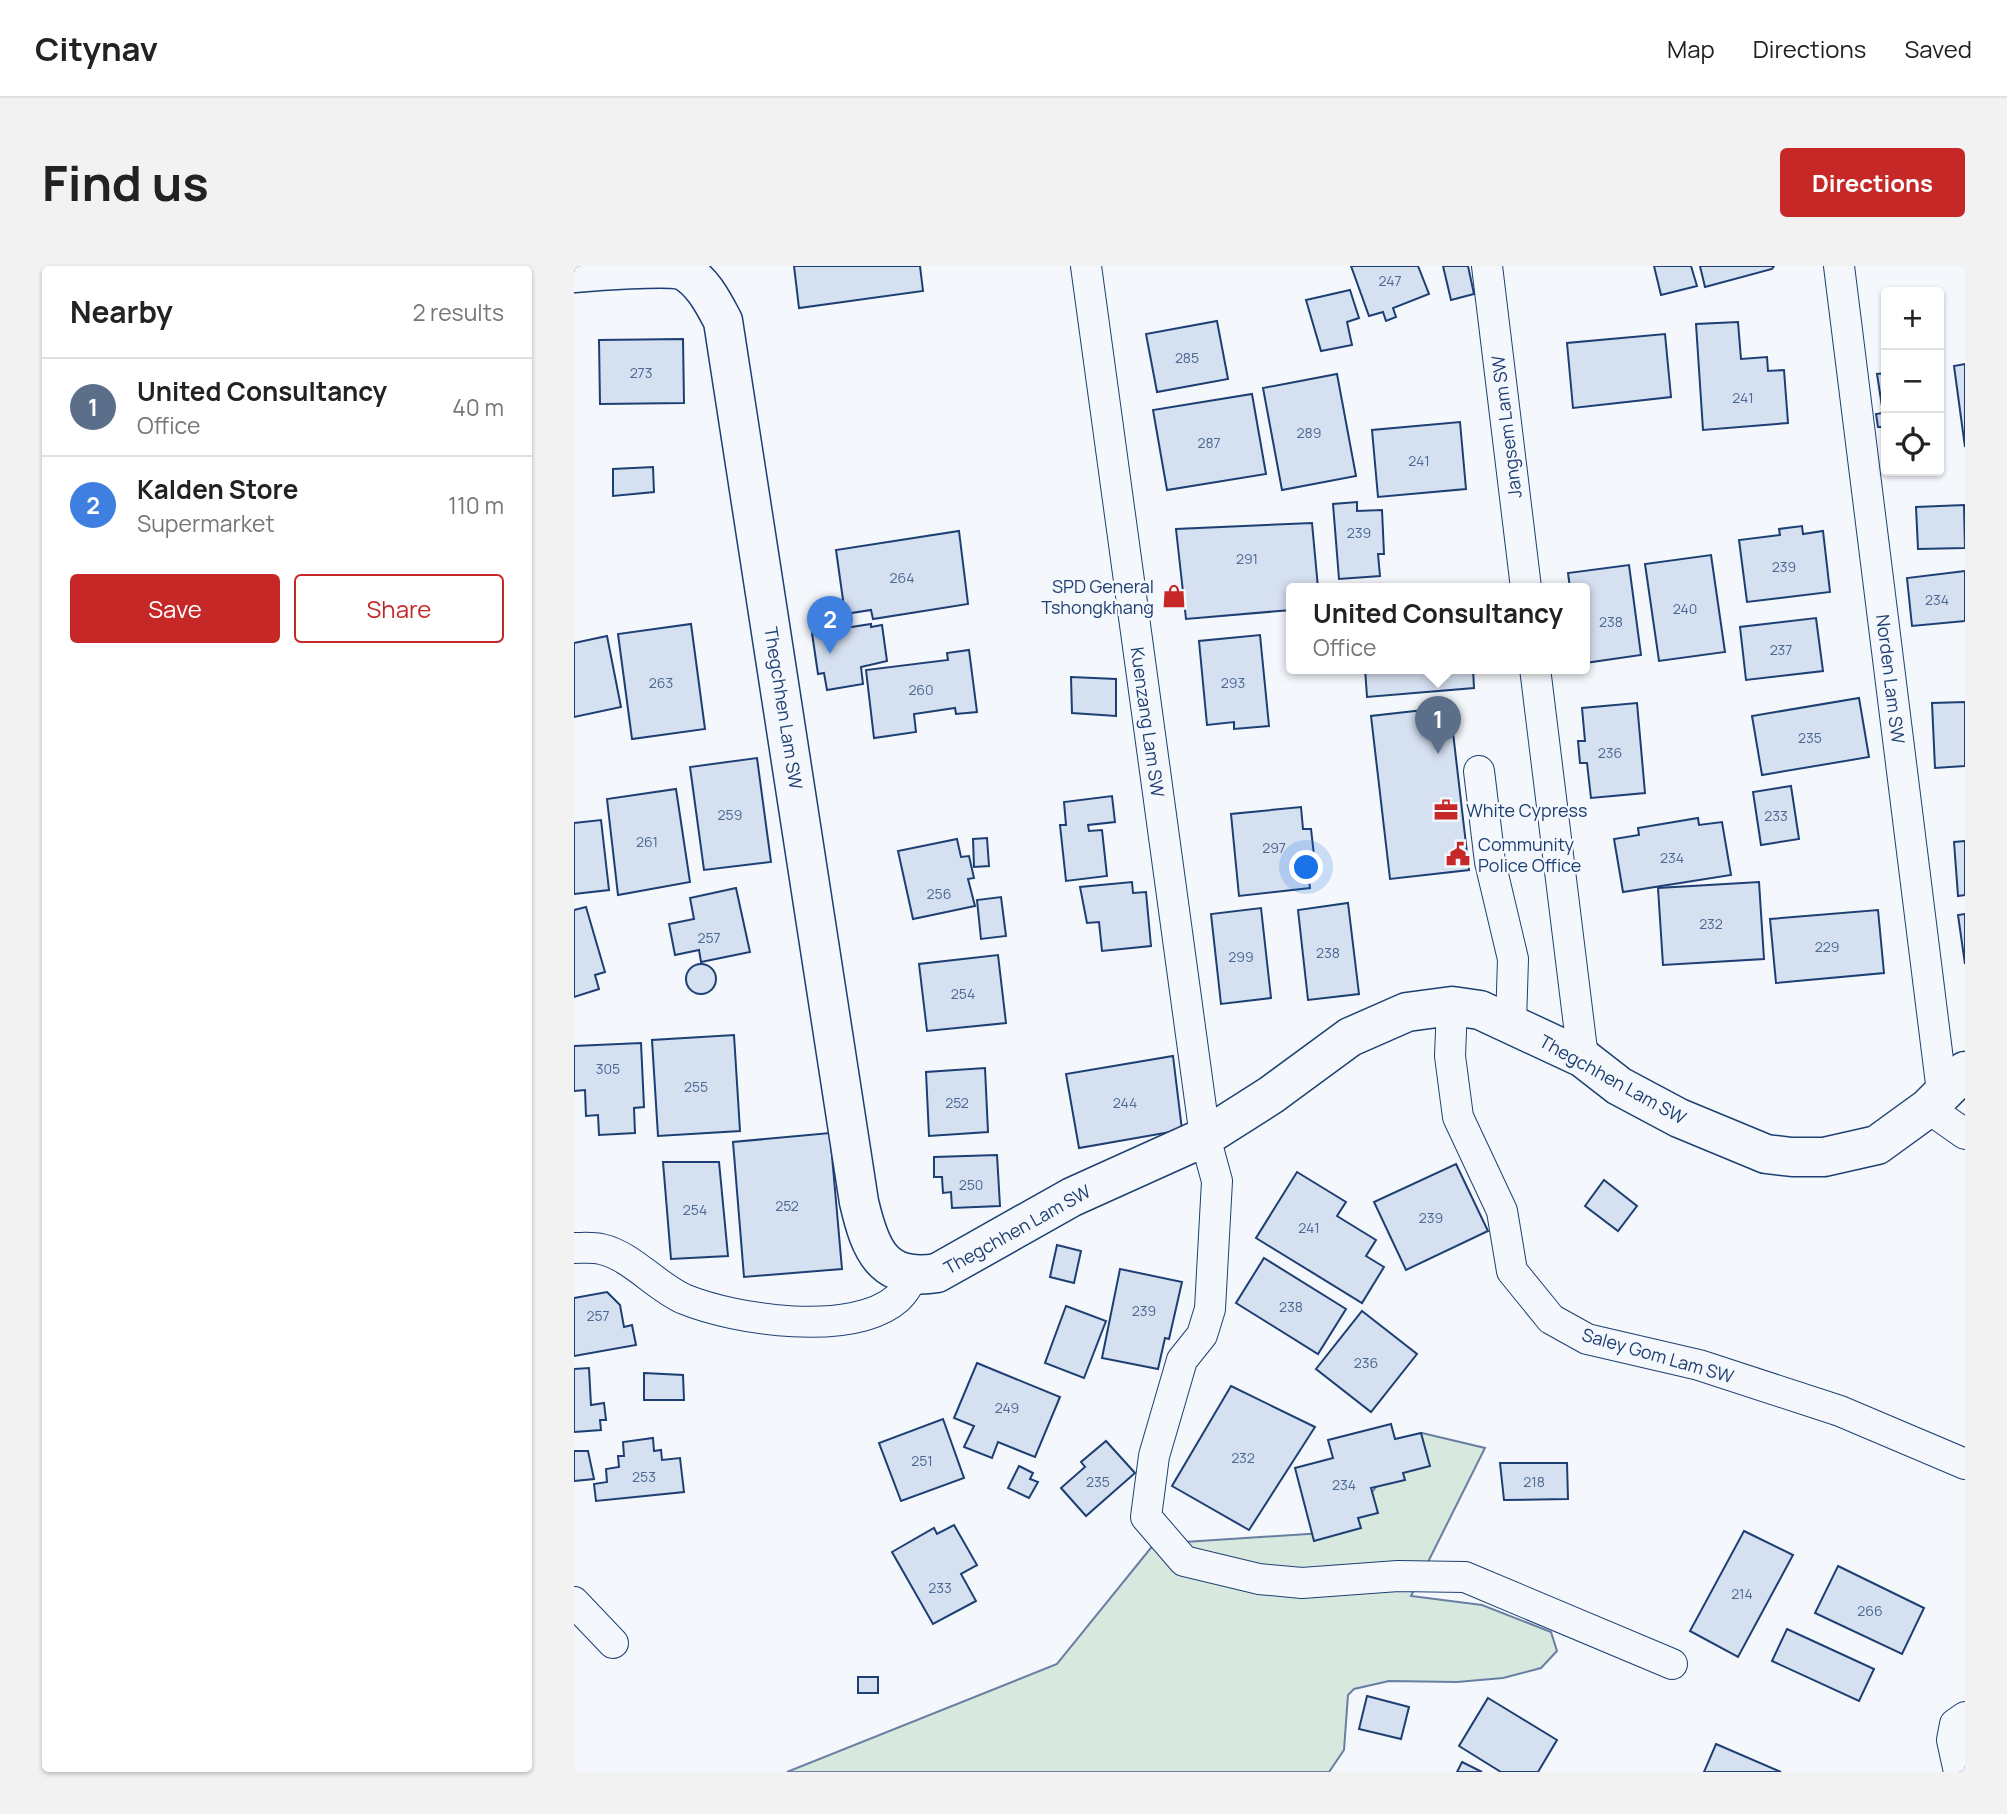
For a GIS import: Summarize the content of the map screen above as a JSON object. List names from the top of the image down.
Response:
{
  "streets": {
    "main road": ["Thegchhen Lam SW"],
    "street": [
      "Jangsem Lam SW",
      "Norden Lam SW",
      "Kuenzang Lam SW",
      "Saley Gom Lam SW"
    ]
  },
  "crossings": [
    ["Norden Lam SW", "Thegchhen Lam SW"],
    ["Thegchhen Lam SW", "Kuenzang Lam SW"],
    ["Thegchhen Lam SW", "Saley Gom Lam SW"]
  ],
  "places": {
    "shop": ["SPD General Tshongkhang"],
    "office": ["White Cypress"],
    "public building": ["Community Police Office"]
  },
  "house_numbers": [
    "247",
    "285",
    "273",
    "241",
    "289",
    "287",
    "241",
    "239",
    "291",
    "239",
    "264",
    "234",
    "240",
    "238",
    "237",
    "263",
    "293",
    "260",
    "235",
    "236",
    "259",
    "233",
    "261",
    "297",
    "234",
    "256",
    "232",
    "257",
    "229",
    "238",
    "299",
    "254",
    "305",
    "255",
    "252",
    "244",
    "250",
    "252",
    "254",
    "239",
    "241",
    "238",
    "239",
    "257",
    "236",
    "249",
    "232",
    "251",
    "253",
    "235",
    "218",
    "234",
    "233",
    "214",
    "266"
  ],
  "page": {
    "header": "Citynav",
    "nav": ["Map", "Directions", "Saved"],
    "buttons": [
      "Directions",
      ["Save", "Share"]
    ],
    "title": "Find us",
    "heading": ["Nearby", "2 results"],
    "map_buttons": ["+", "−"],
    "list": [
      {
        "mark": "1",
        "name": "United Consultancy",
        "note": "Office",
        "value": "40 m"
      },
      {
        "mark": "2",
        "name": "Kalden Store",
        "note": "Supermarket",
        "value": "110 m"
      }
    ],
    "popup": ["United Consultancy", "Office"],
    "pins": ["2", "1"]
  }
}
